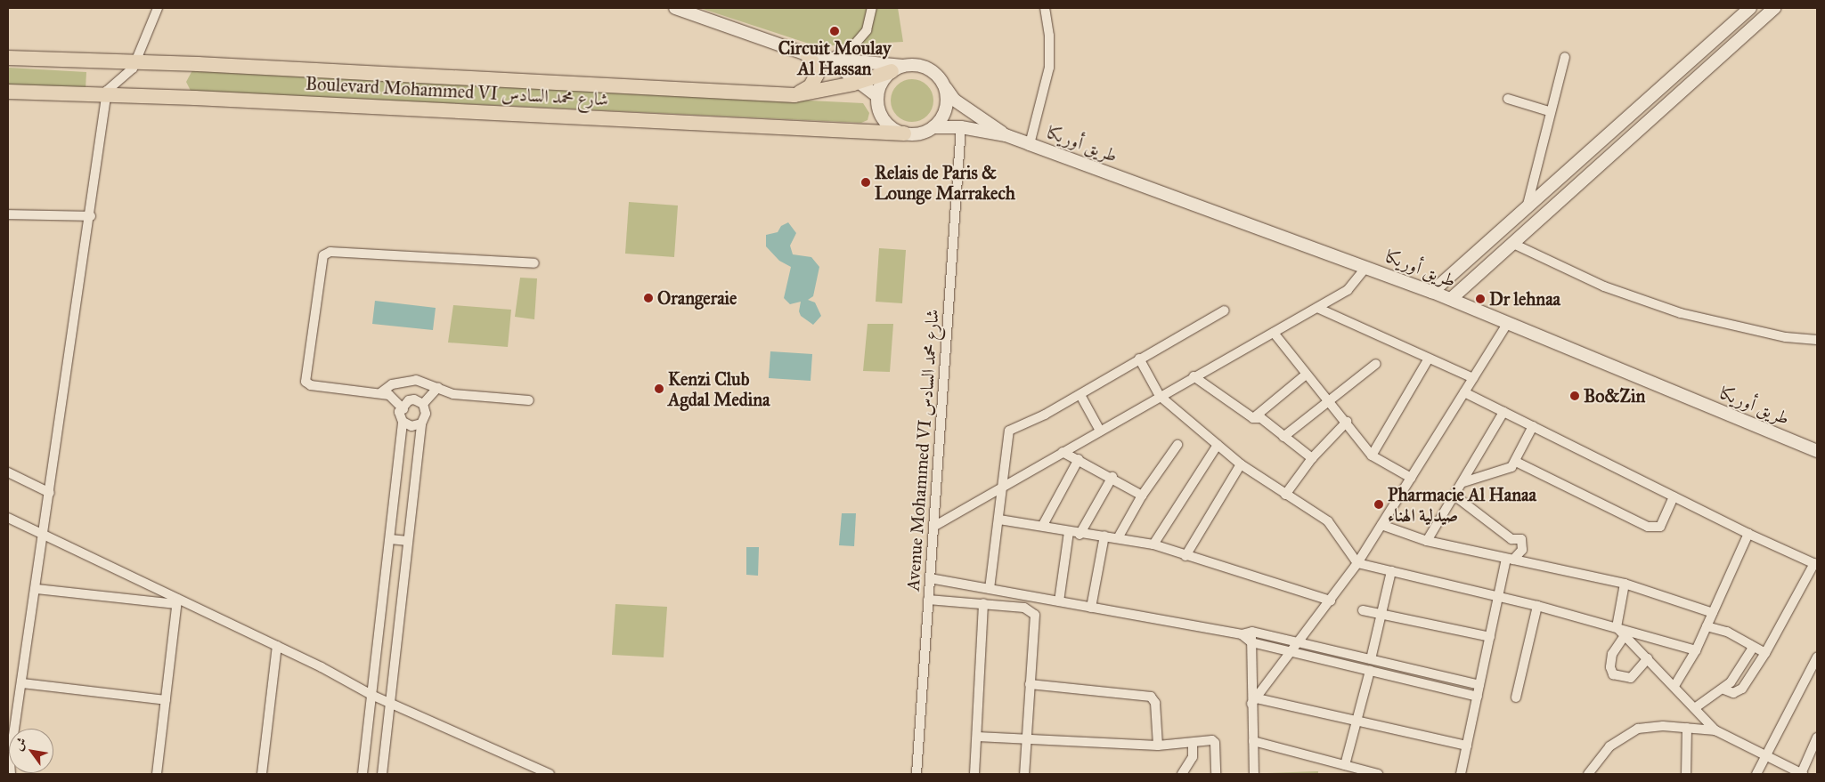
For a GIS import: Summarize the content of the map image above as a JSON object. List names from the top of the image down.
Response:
{
  "streets": {
    "main road": ["Boulevard Mohammed VI شارع محمد السادس"],
    "street": ["طريق أوريكا", "Avenue Mohammed VI شارع محمد السادس"]
  },
  "crossings": [
    ["Boulevard Mohammed VI شارع محمد السادس", "طريق أوريكا"],
    ["طريق أوريكا", "Avenue Mohammed VI شارع محمد السادس"]
  ],
  "places": [
    "Circuit Moulay Al Hassan",
    "Relais de Paris & Lounge Marrakech",
    "Orangeraie",
    "Dr lehnaa",
    "Kenzi Club Agdal Medina",
    "Bo&Zin",
    "Pharmacie Al Hanaa صيدلية الهناء"
  ],
  "north": "top left"
}
